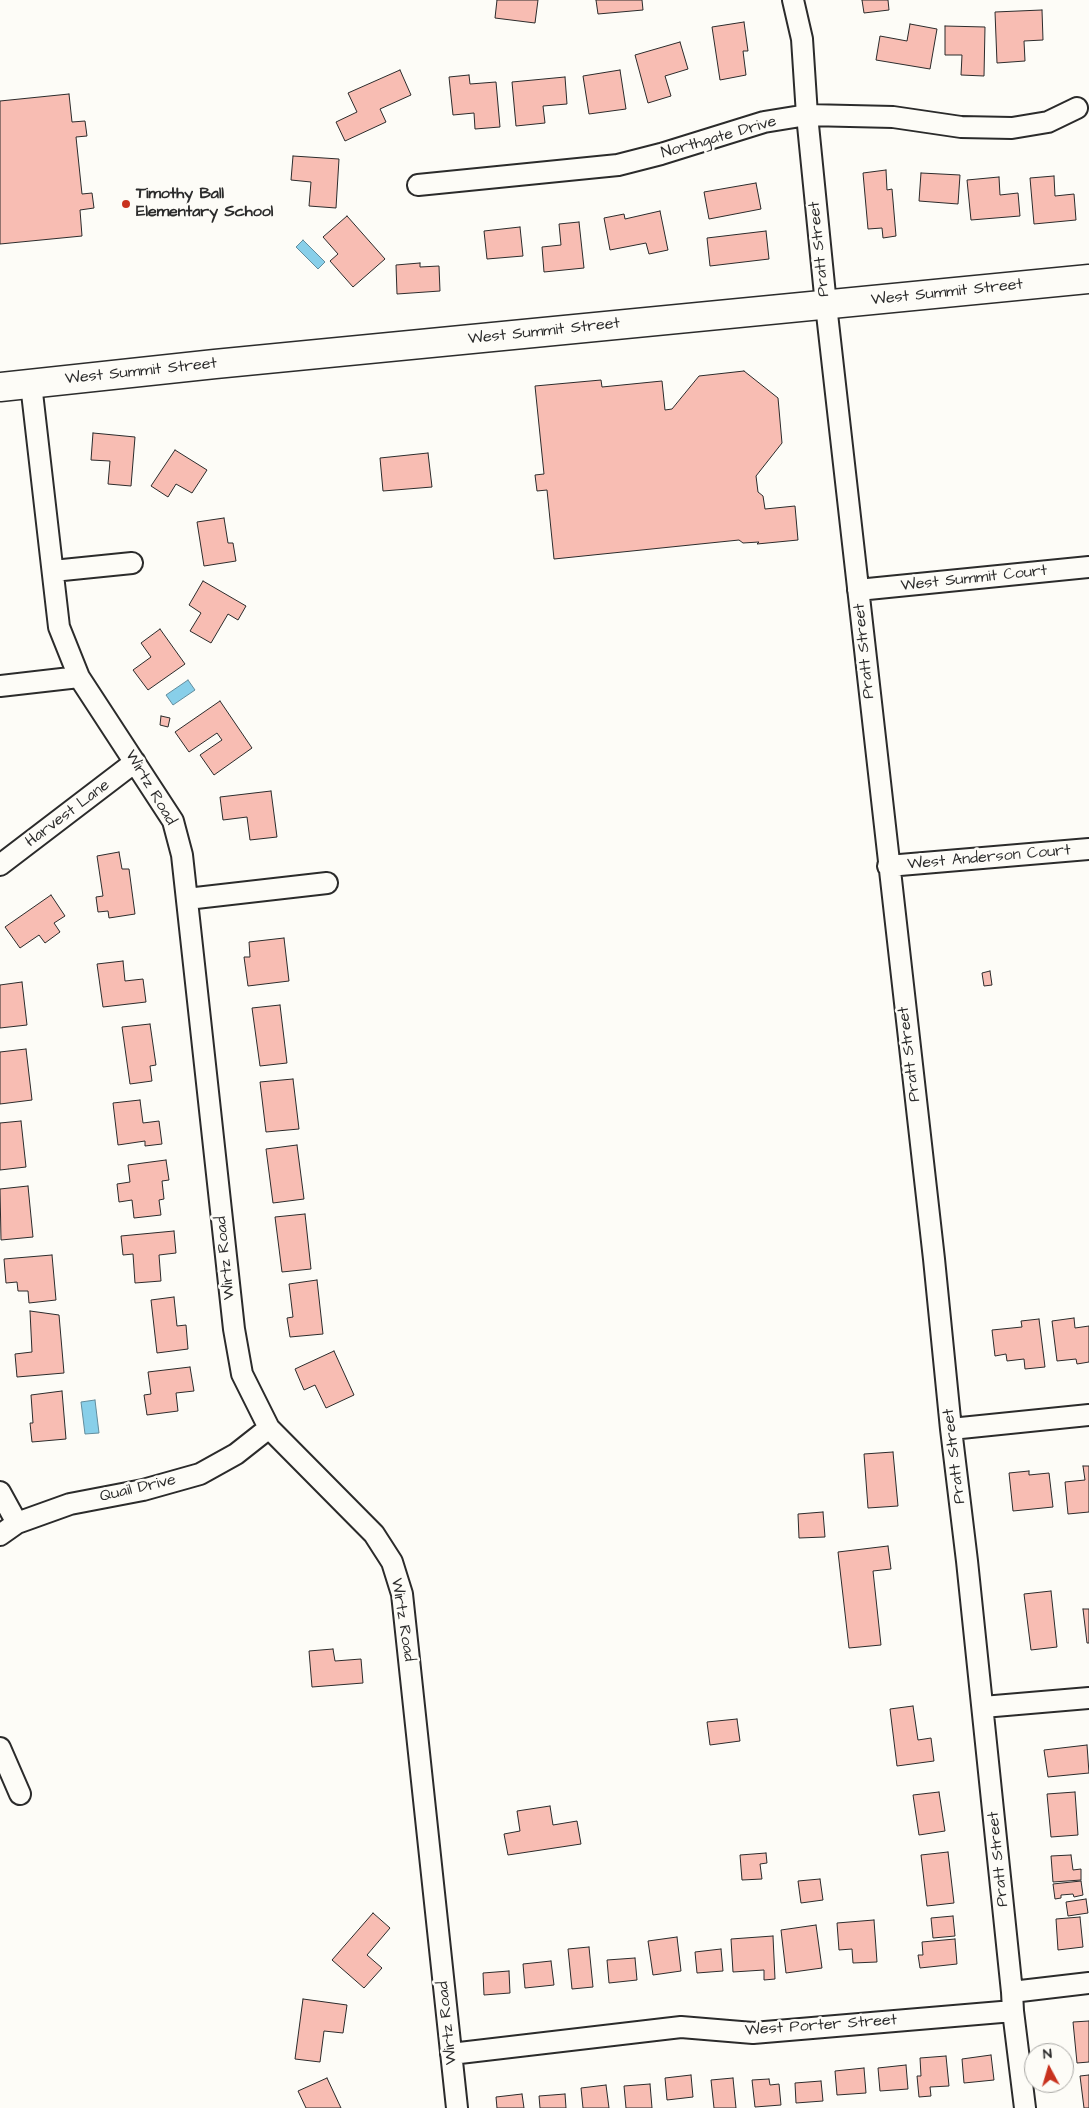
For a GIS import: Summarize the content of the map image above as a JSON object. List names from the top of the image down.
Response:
{
  "streets": {
    "street": [
      "Northgate Drive",
      "Pratt Street",
      "West Summit Street",
      "West Summit Court",
      "Wirtz Road",
      "Harvest Lane",
      "West Anderson Court",
      "Quail Drive",
      "West Porter Street"
    ]
  },
  "crossings": [
    ["Northgate Drive", "Pratt Street"],
    ["Pratt Street", "West Summit Street"],
    ["Pratt Street", "West Summit Court"],
    ["Pratt Street", "West Anderson Court"],
    ["Pratt Street", "West Porter Street"],
    ["West Summit Street", "Wirtz Road"],
    ["Wirtz Road", "Harvest Lane"],
    ["Wirtz Road", "Quail Drive"],
    ["Wirtz Road", "West Porter Street"]
  ],
  "places": ["Timothy Ball Elementary School"],
  "north": "top"
}
